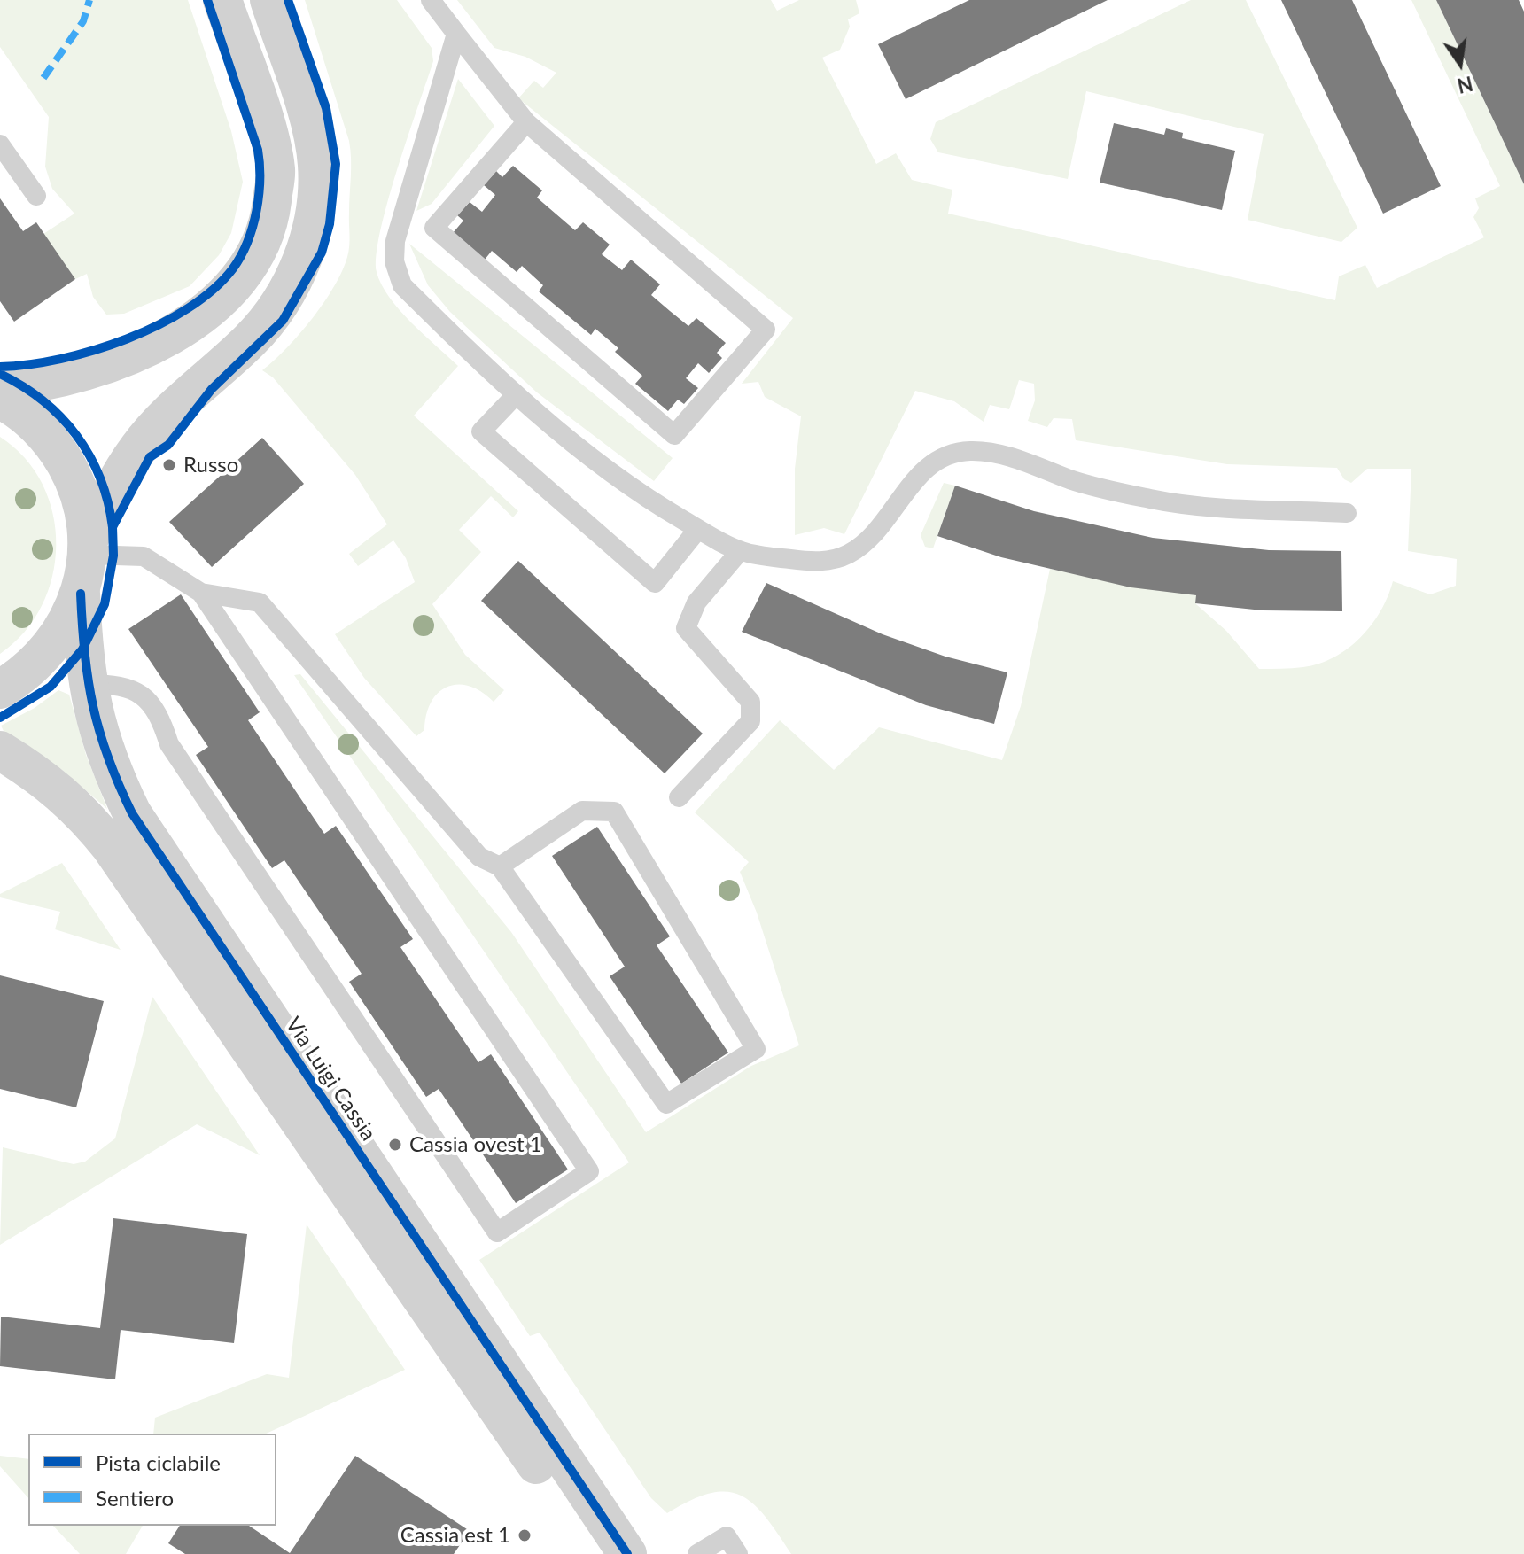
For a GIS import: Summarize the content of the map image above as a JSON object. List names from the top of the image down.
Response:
{
  "streets": {
    "street": ["Via Luigi Cassia"]
  },
  "places": ["Russo", "Cassia ovest 1", "Cassia est 1"],
  "legend": ["Pista ciclabile", "Sentiero"],
  "north": "bottom"
}
